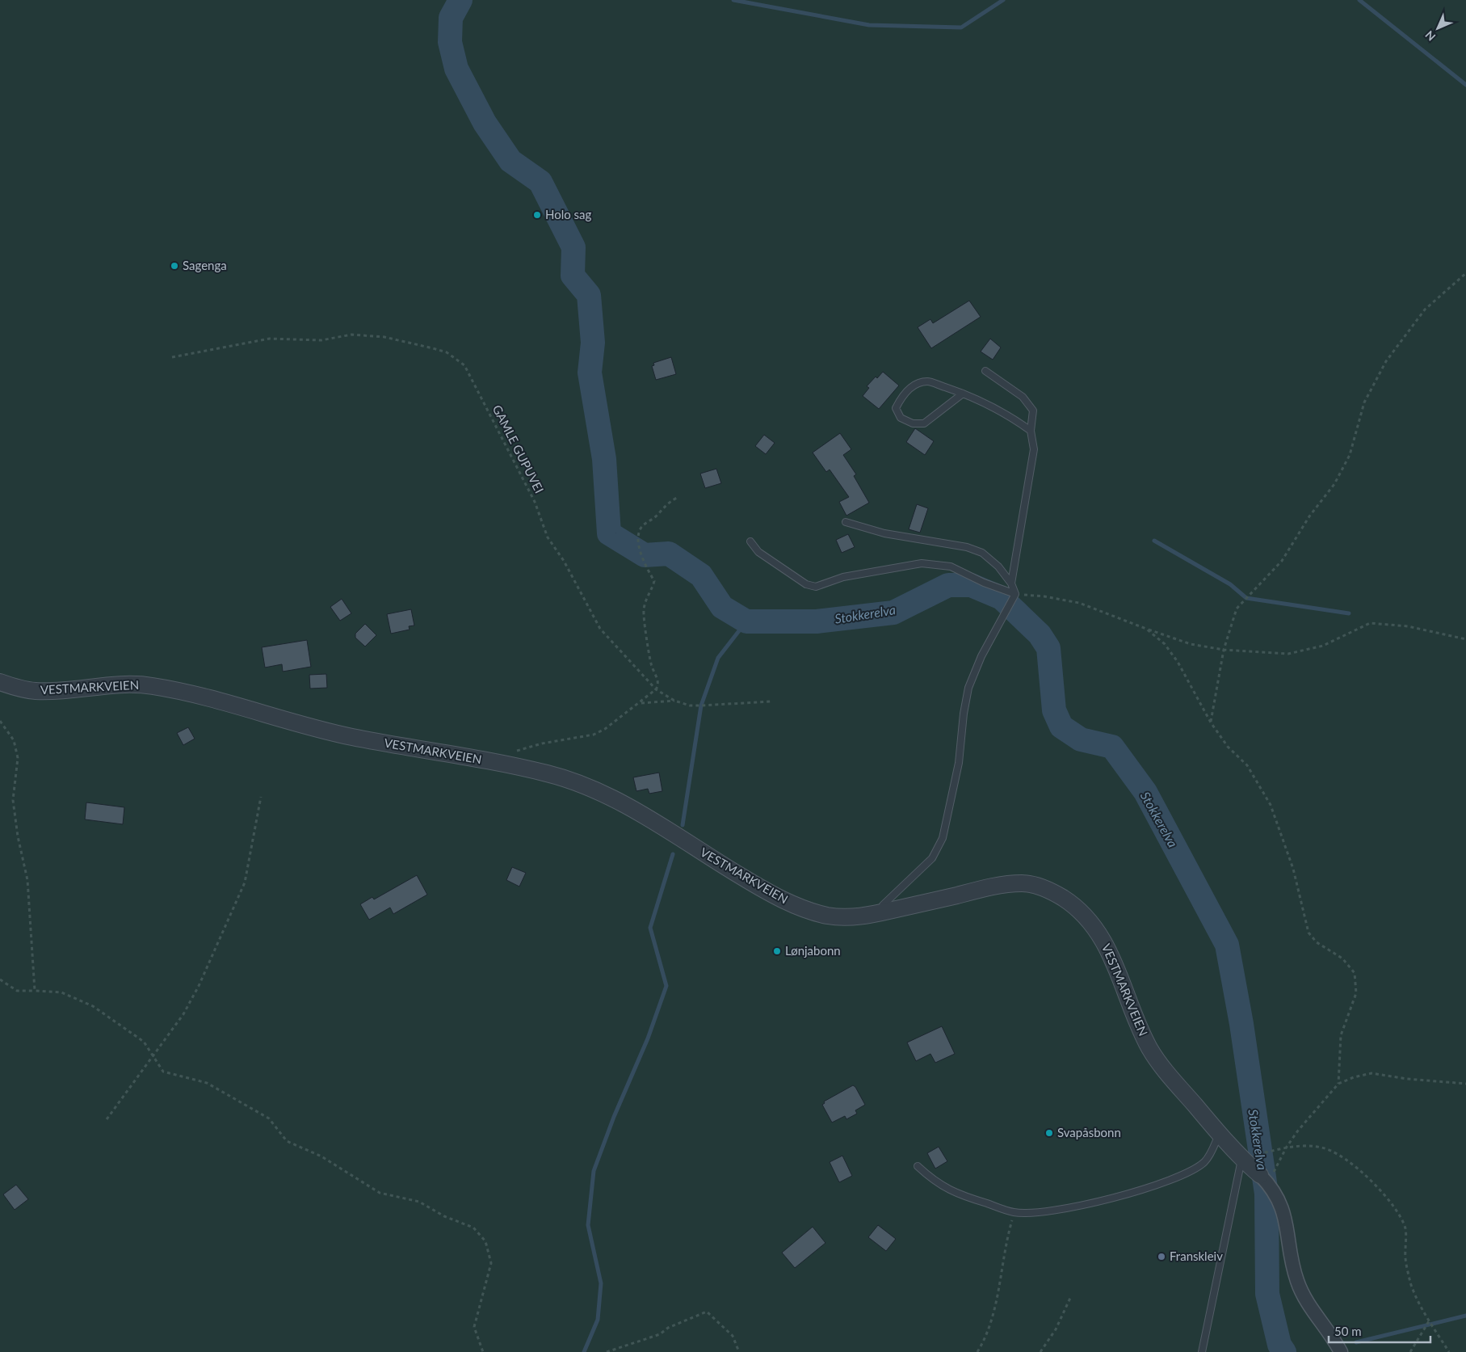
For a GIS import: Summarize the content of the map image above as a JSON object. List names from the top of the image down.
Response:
{
  "streets": {
    "street": ["VESTMARKVEIEN"],
    "path": ["GAMLE GUPUVEI"]
  },
  "water": ["Stokkerelva"],
  "places": [
    "Holo sag",
    "Sagenga",
    "Lønjabonn",
    "Svapåsbonn",
    "Franskleiv"
  ],
  "scale_bar": "50 m",
  "north": "bottom left"
}
